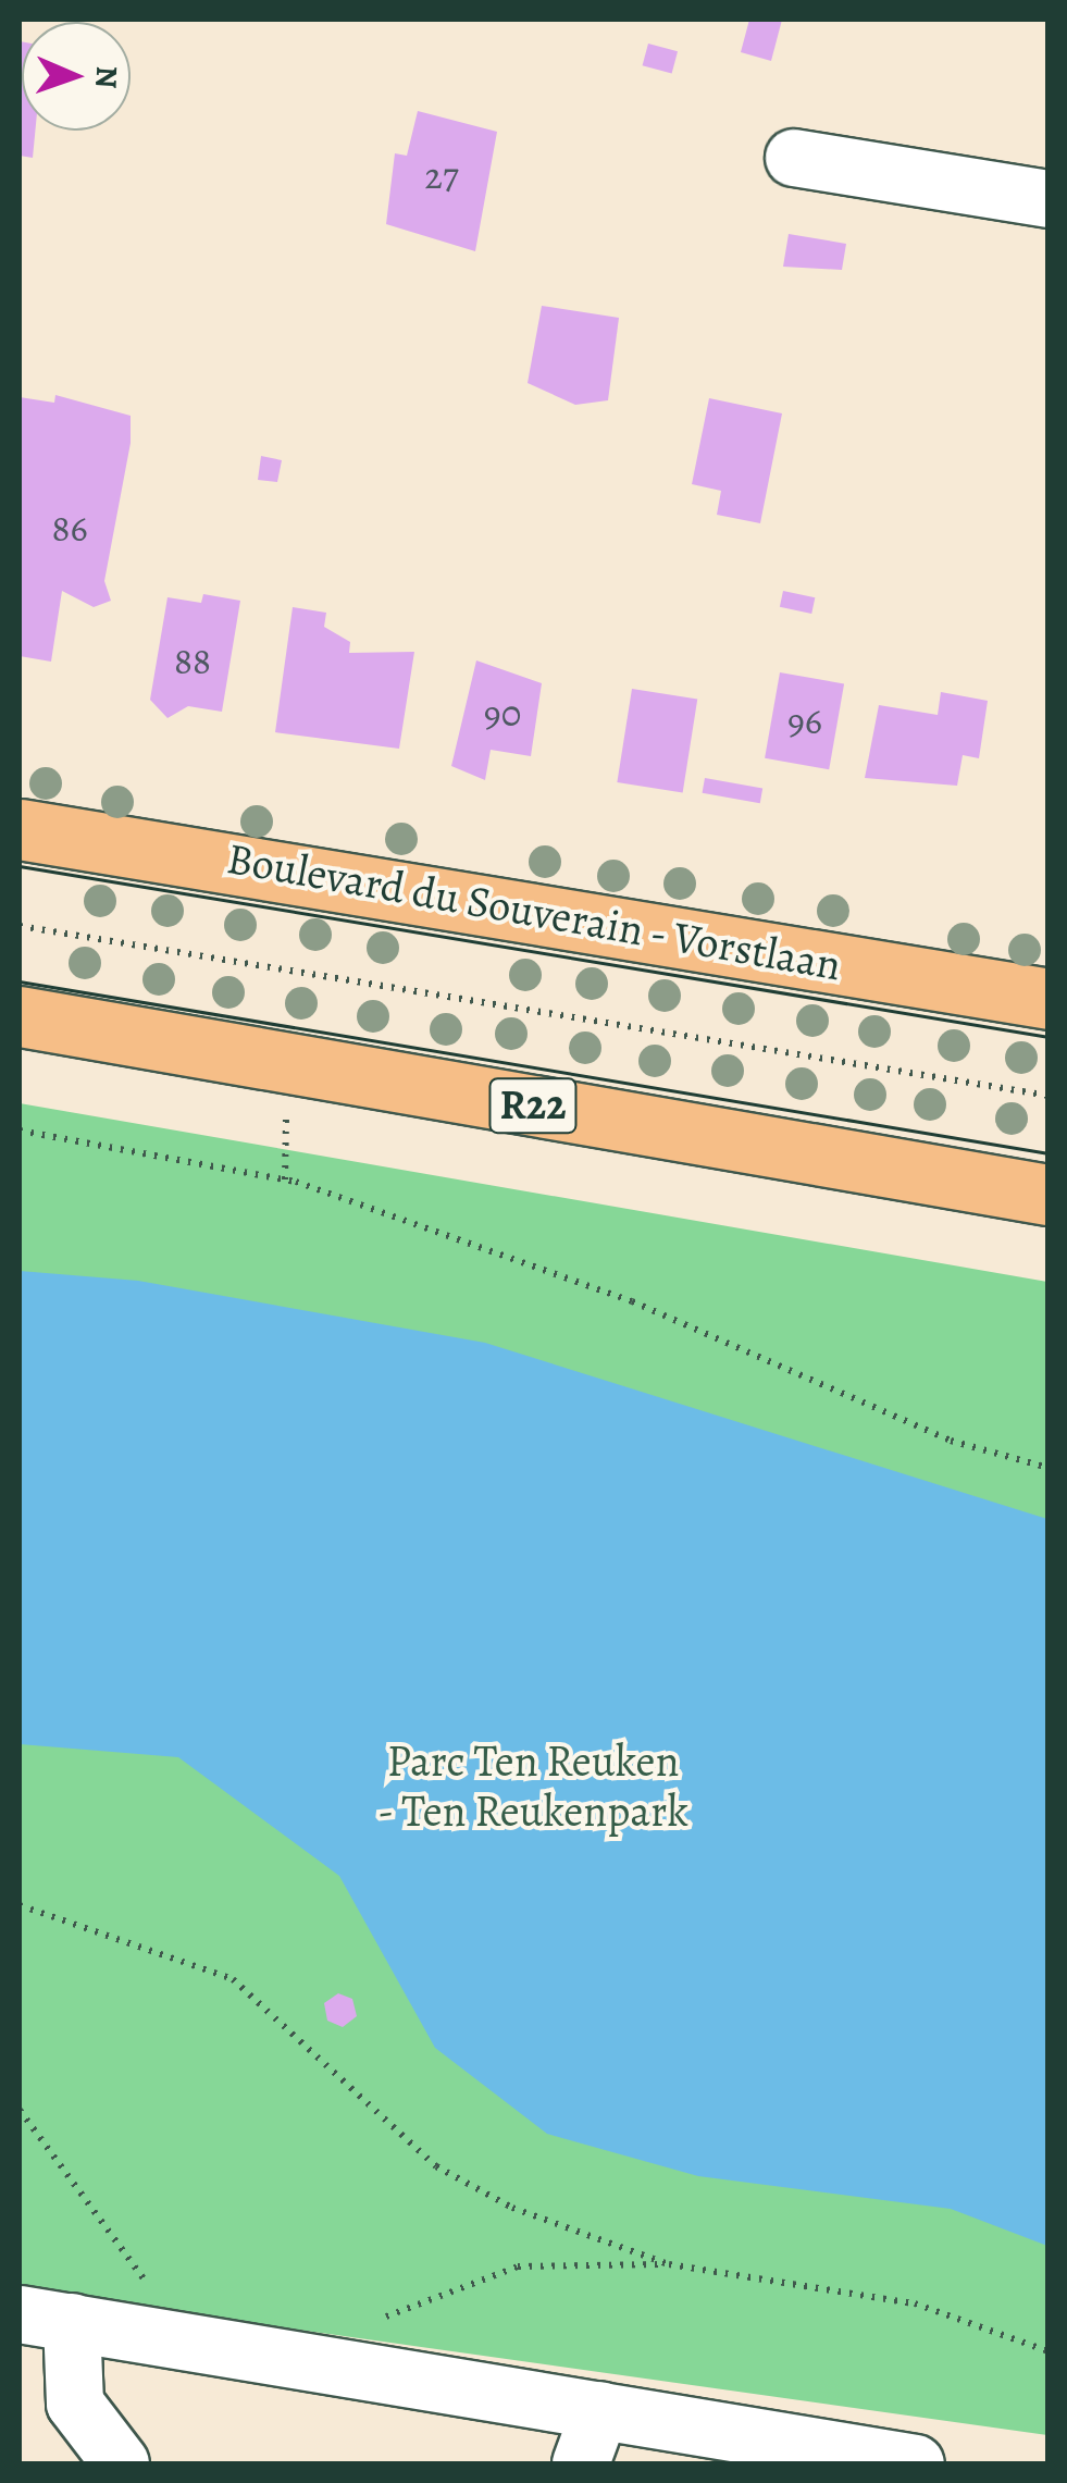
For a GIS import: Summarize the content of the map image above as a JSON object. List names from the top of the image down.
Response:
{
  "streets": {
    "main road": ["Boulevard du Souverain - Vorstlaan", "R22"]
  },
  "parks": ["Parc Ten Reuken - Ten Reukenpark"],
  "house_numbers": [
    "27",
    "86",
    "88",
    "90",
    "96"
  ],
  "north": "right"
}
